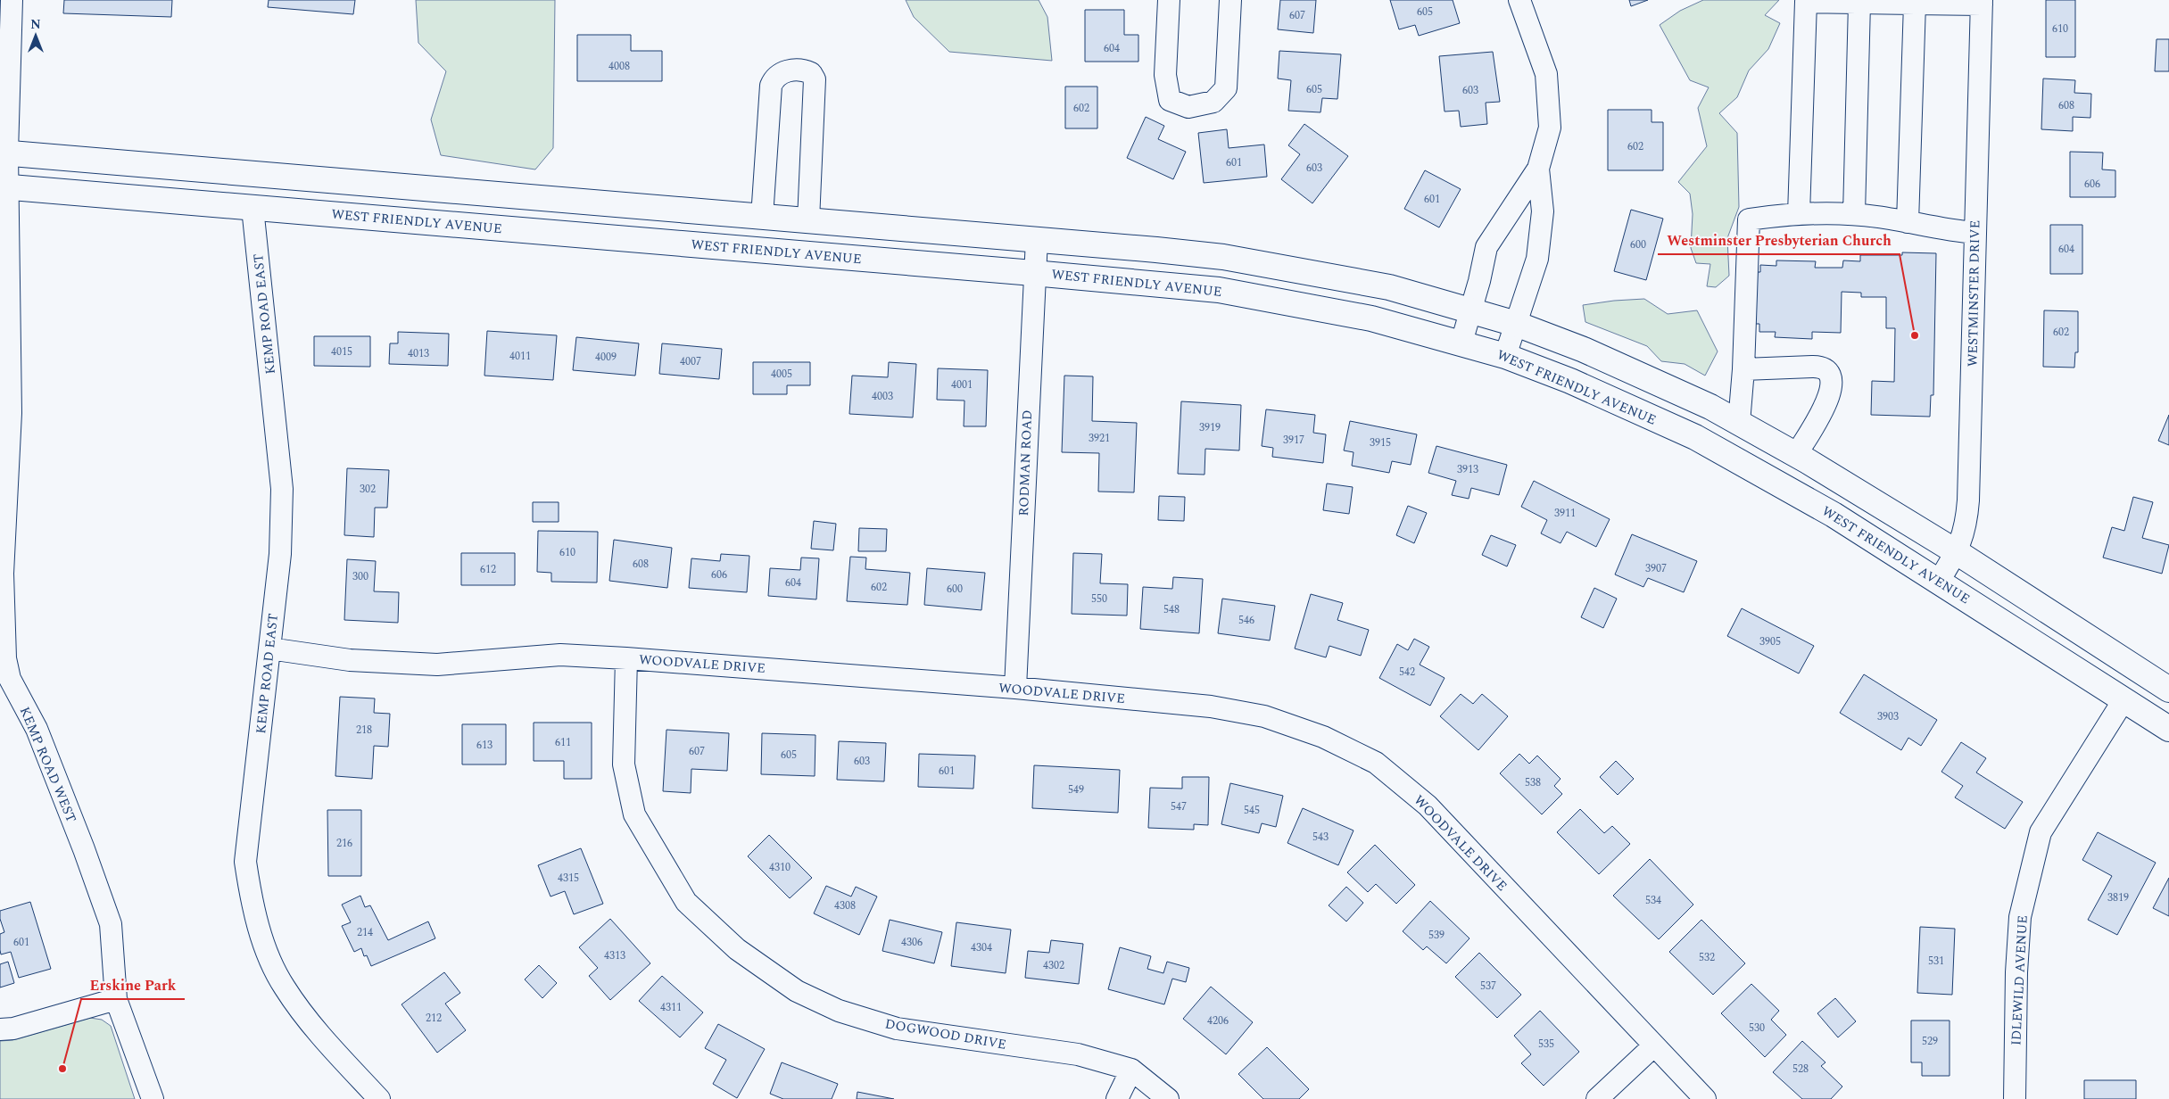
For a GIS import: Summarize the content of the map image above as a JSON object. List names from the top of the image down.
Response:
{
  "streets": {
    "main road": ["WEST FRIENDLY AVENUE"],
    "street": [
      "WESTMINSTER DRIVE",
      "KEMP ROAD EAST",
      "RODMAN ROAD",
      "WOODVALE DRIVE",
      "KEMP ROAD WEST",
      "IDLEWILD AVENUE",
      "DOGWOOD DRIVE"
    ]
  },
  "crossings": [
    ["WEST FRIENDLY AVENUE", "WESTMINSTER DRIVE"],
    ["WEST FRIENDLY AVENUE", "KEMP ROAD EAST"],
    ["WEST FRIENDLY AVENUE", "RODMAN ROAD"],
    ["WEST FRIENDLY AVENUE", "KEMP ROAD WEST"],
    ["WEST FRIENDLY AVENUE", "IDLEWILD AVENUE"],
    ["KEMP ROAD EAST", "WOODVALE DRIVE"],
    ["RODMAN ROAD", "WOODVALE DRIVE"],
    ["WOODVALE DRIVE", "DOGWOOD DRIVE"]
  ],
  "places": ["Westminster Presbyterian Church", "Erskine Park"],
  "house_numbers": [
    "605",
    "607",
    "610",
    "604",
    "4008",
    "605",
    "603",
    "608",
    "602",
    "602",
    "601",
    "603",
    "606",
    "601",
    "600",
    "604",
    "602",
    "4015",
    "4013",
    "4011",
    "4009",
    "4007",
    "4005",
    "4001",
    "4003",
    "3919",
    "3921",
    "3917",
    "3915",
    "3913",
    "302",
    "3911",
    "610",
    "608",
    "3907",
    "612",
    "606",
    "300",
    "604",
    "602",
    "600",
    "550",
    "548",
    "546",
    "3905",
    "542",
    "3903",
    "218",
    "611",
    "613",
    "607",
    "605",
    "603",
    "601",
    "538",
    "549",
    "547",
    "545",
    "543",
    "216",
    "4310",
    "4315",
    "3819",
    "534",
    "4308",
    "214",
    "539",
    "601",
    "4306",
    "4304",
    "4313",
    "532",
    "531",
    "4302",
    "537",
    "4311",
    "212",
    "4206",
    "530",
    "529",
    "535",
    "528"
  ],
  "north": "top"
}
